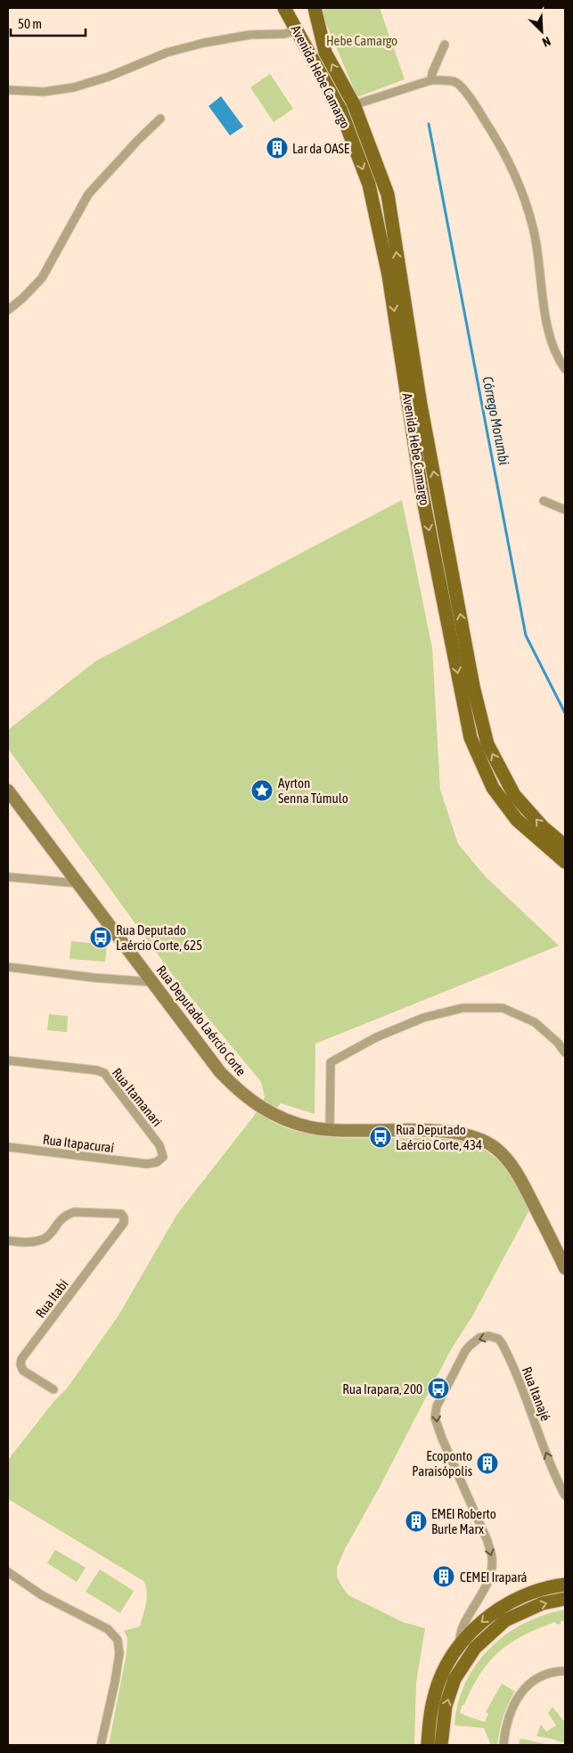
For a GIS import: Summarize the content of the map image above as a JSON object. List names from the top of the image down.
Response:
{
  "streets": {
    "main road": ["Avenida Hebe Camargo"],
    "street": [
      "Rua Deputado Laércio Corte",
      "Rua Itamanari",
      "Rua Itapacuraí",
      "Rua Itabi",
      "Rua Itanajé"
    ]
  },
  "crossings": [
    ["Rua Itamanari", "Rua Itapacuraí"]
  ],
  "water": ["Córrego Morumbi"],
  "parks": ["Hebe Camargo"],
  "places": {
    "building": [
      "Lar da OASE",
      "Ecoponto Paraisópolis",
      "EMEI Roberto Burle Marx",
      "CEMEI Irapará"
    ],
    "place": ["Ayrton Senna Túmulo"],
    "bus stop": ["Rua Deputado Laércio Corte, 625", "Rua Deputado Laércio Corte, 434", "Rua Irapara, 200"]
  },
  "scale_bar": "50 m",
  "north": "bottom right"
}
